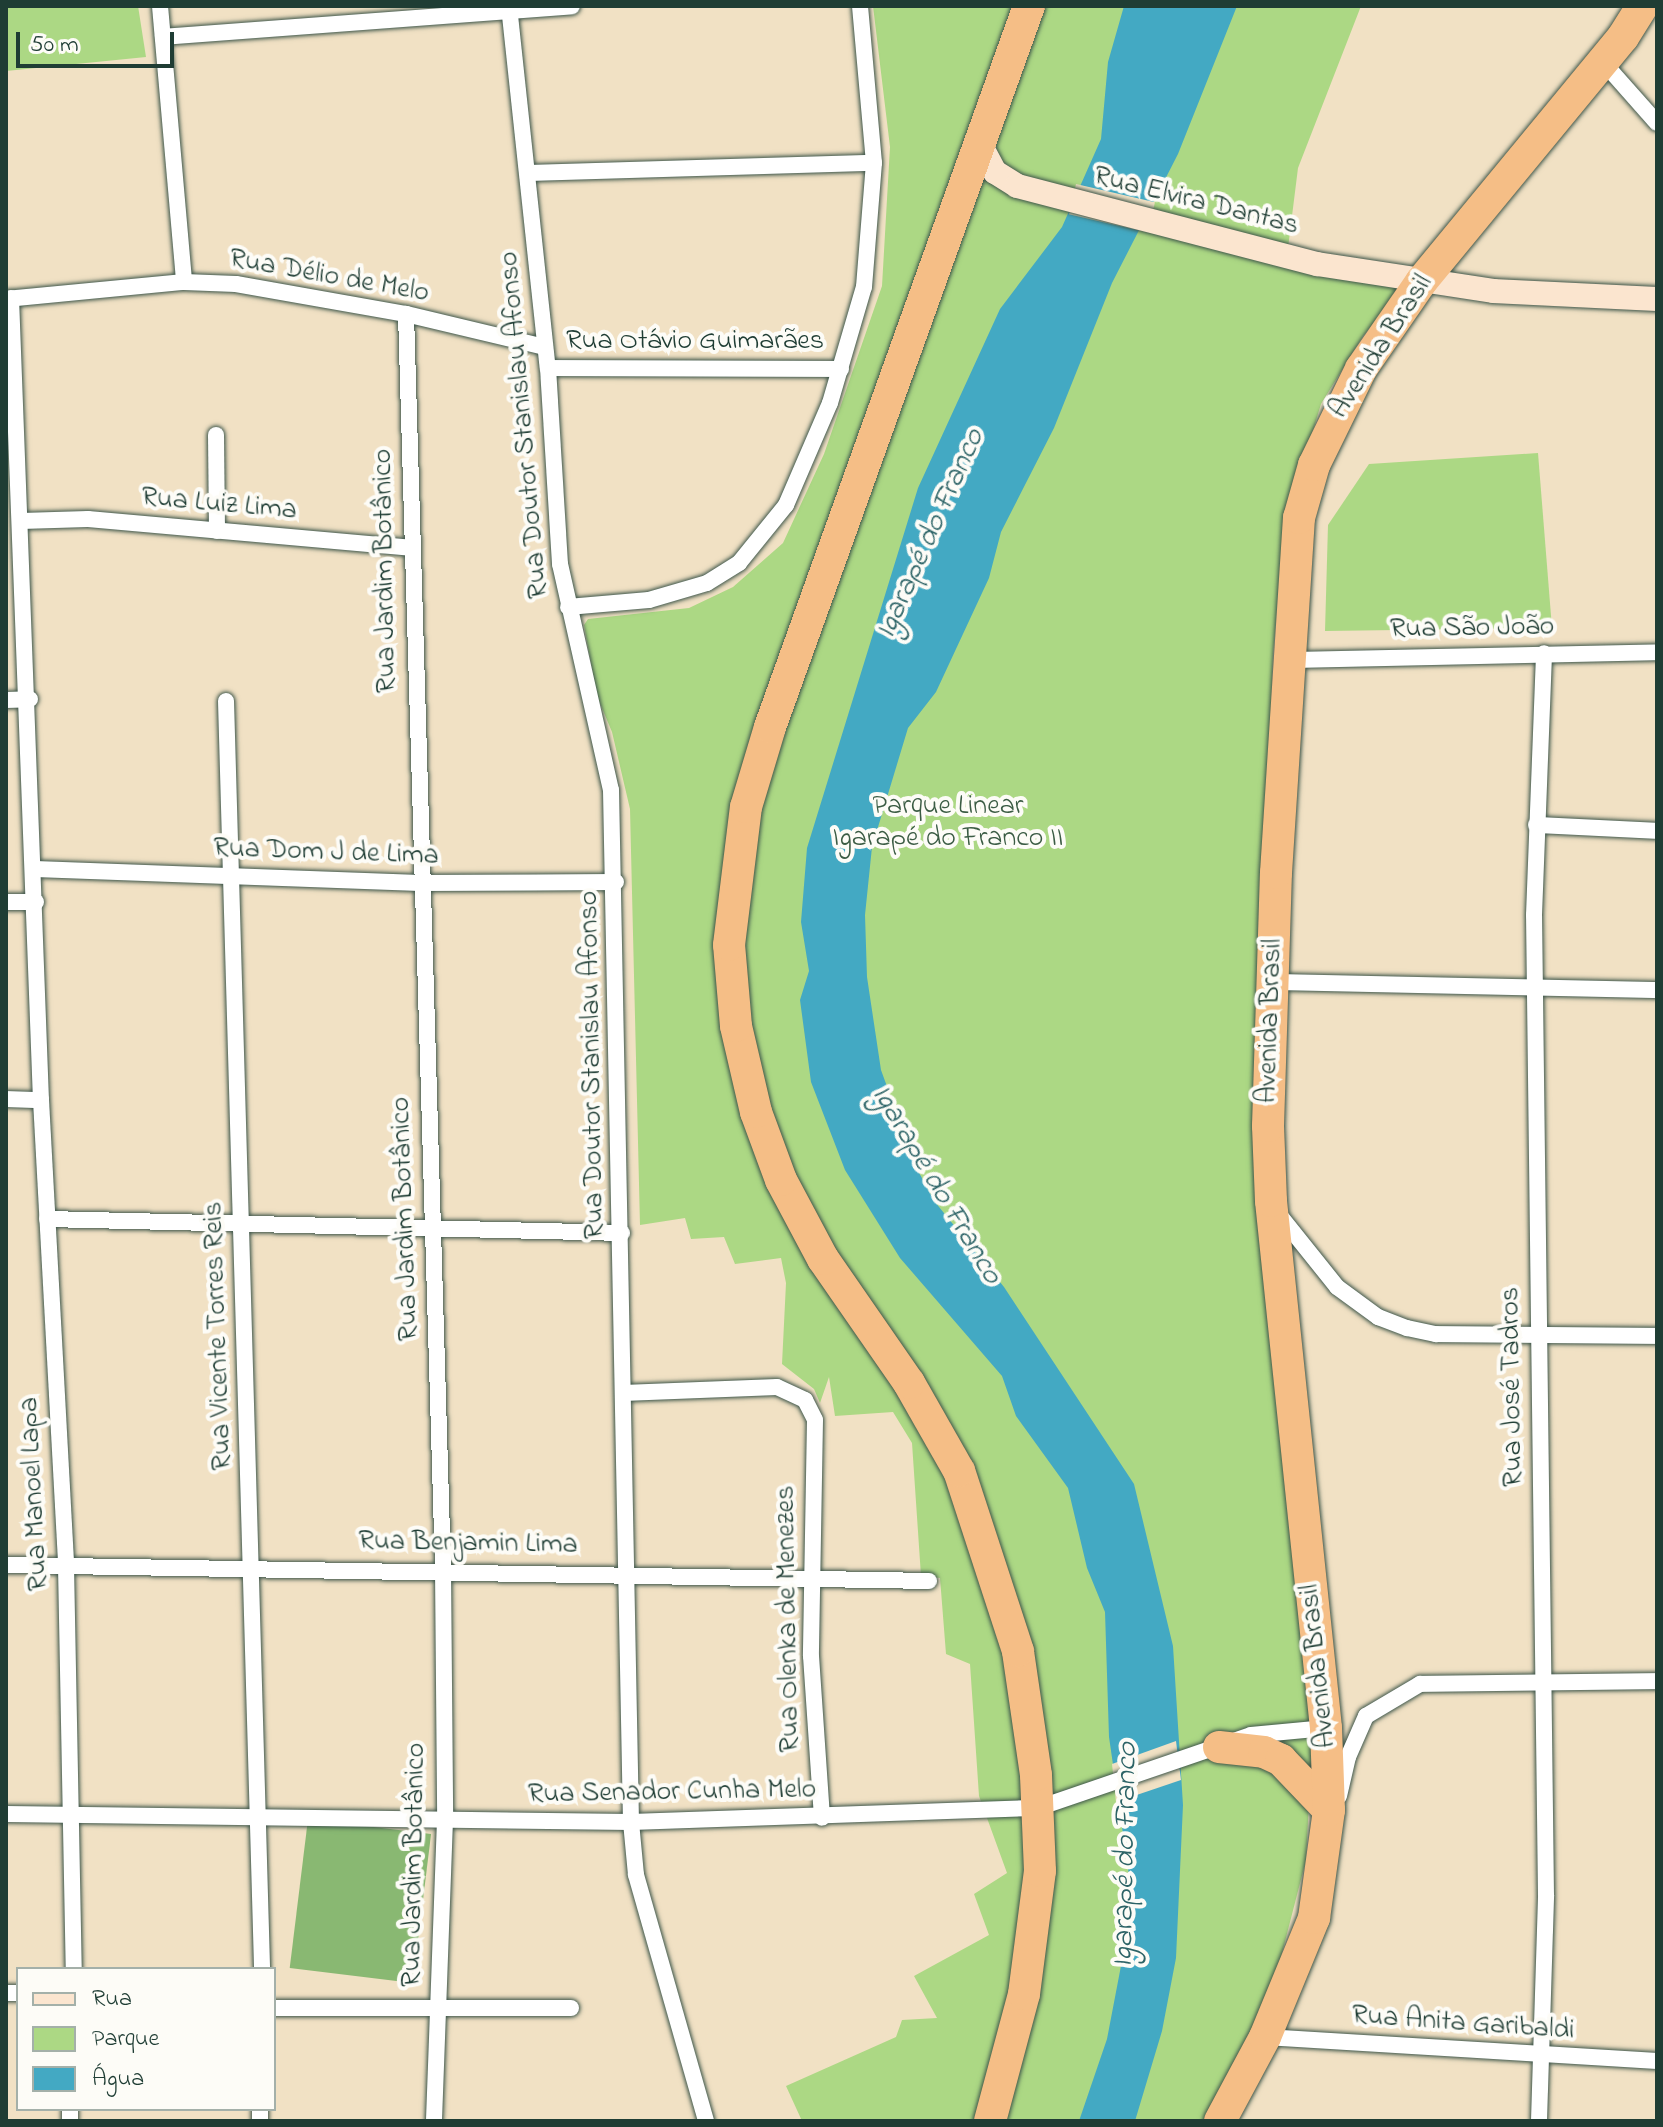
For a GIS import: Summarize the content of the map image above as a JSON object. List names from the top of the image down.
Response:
{
  "streets": {
    "highway": ["Avenida Brasil"],
    "street": [
      "Rua Elvira Dantas",
      "Rua Délio de Melo",
      "Rua Otávio Guimarães",
      "Rua Doutor Stanislau Afonso",
      "Rua Luiz Lima",
      "Rua Jardim Botânico",
      "Rua São João",
      "Rua Dom J de Lima",
      "Rua Vicente Torres Reis",
      "Rua José Tadros",
      "Rua Manoel Lapa",
      "Rua Benjamin Lima",
      "Rua Olenka de Menezes",
      "Rua Senador Cunha Melo",
      "Rua Anita Garibaldi"
    ]
  },
  "crossings": [
    ["Rua Elvira Dantas", "Avenida Brasil"],
    ["Rua Délio de Melo", "Rua Doutor Stanislau Afonso"],
    ["Rua Délio de Melo", "Rua Jardim Botânico"],
    ["Rua Délio de Melo", "Rua Manoel Lapa"],
    ["Rua Otávio Guimarães", "Rua Doutor Stanislau Afonso"],
    ["Avenida Brasil", "Rua São João"],
    ["Avenida Brasil", "Rua Senador Cunha Melo"],
    ["Avenida Brasil", "Rua Anita Garibaldi"],
    ["Rua Doutor Stanislau Afonso", "Rua Dom J de Lima"],
    ["Rua Doutor Stanislau Afonso", "Rua Benjamin Lima"],
    ["Rua Doutor Stanislau Afonso", "Rua Olenka de Menezes"],
    ["Rua Doutor Stanislau Afonso", "Rua Senador Cunha Melo"],
    ["Rua Luiz Lima", "Rua Jardim Botânico"],
    ["Rua Luiz Lima", "Rua Manoel Lapa"],
    ["Rua Jardim Botânico", "Rua Dom J de Lima"],
    ["Rua Jardim Botânico", "Rua Benjamin Lima"],
    ["Rua Jardim Botânico", "Rua Senador Cunha Melo"],
    ["Rua São João", "Rua José Tadros"],
    ["Rua Dom J de Lima", "Rua Vicente Torres Reis"],
    ["Rua Dom J de Lima", "Rua Manoel Lapa"],
    ["Rua Vicente Torres Reis", "Rua Benjamin Lima"],
    ["Rua Vicente Torres Reis", "Rua Senador Cunha Melo"],
    ["Rua José Tadros", "Rua Anita Garibaldi"],
    ["Rua Manoel Lapa", "Rua Benjamin Lima"],
    ["Rua Manoel Lapa", "Rua Senador Cunha Melo"],
    ["Rua Benjamin Lima", "Rua Olenka de Menezes"],
    ["Rua Olenka de Menezes", "Rua Senador Cunha Melo"]
  ],
  "water": ["Igarapé do Franco"],
  "parks": ["Parque Linear Igarapé do Franco II"],
  "legend": ["Rua", "Parque", "Água"],
  "scale_bar": "50 m"
}
